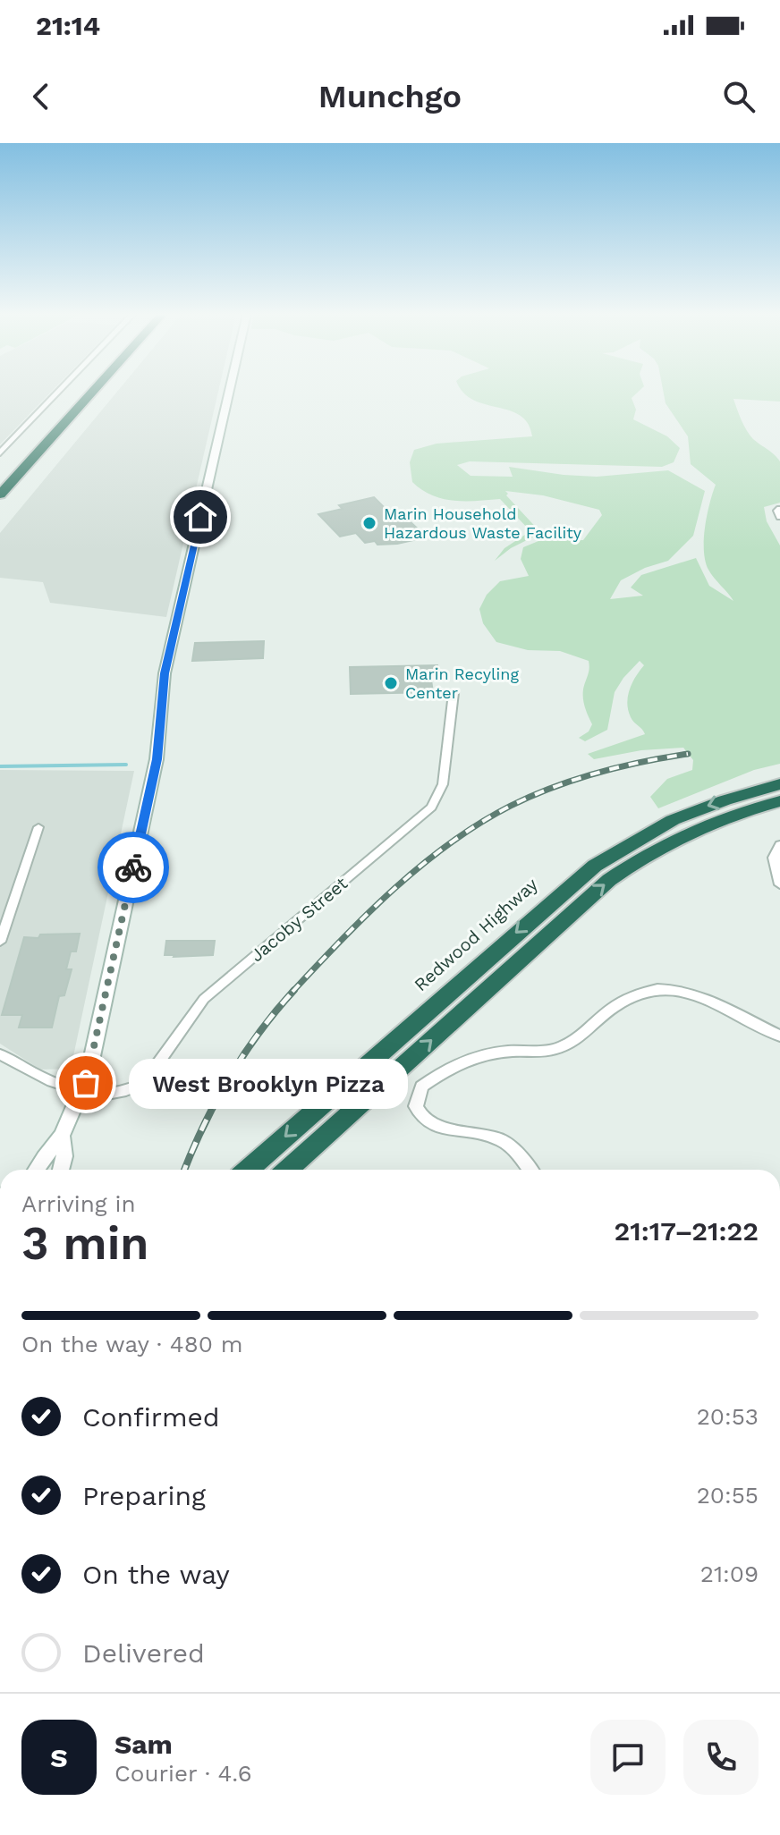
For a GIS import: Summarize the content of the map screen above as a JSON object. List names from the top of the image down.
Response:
{
  "streets": {
    "highway": ["Redwood Highway"],
    "street": ["Jacoby Street"]
  },
  "places": ["Marin Household Hazardous Waste Facility", "Marin Recyling Center", "West Brooklyn Pizza"],
  "page": {
    "status": "21:14",
    "header": "Munchgo",
    "bubble": "West Brooklyn Pizza",
    "heading": ["3 min", "Arriving in", "21:17–21:22"],
    "panel": ["Sam", "Courier · 4.6"],
    "bar": "On the way · 480 m",
    "list": [
      ["Confirmed", "20:53"],
      ["Preparing", "20:55"],
      ["On the way", "21:09"],
      "Delivered"
    ],
    "round": "S"
  }
}
